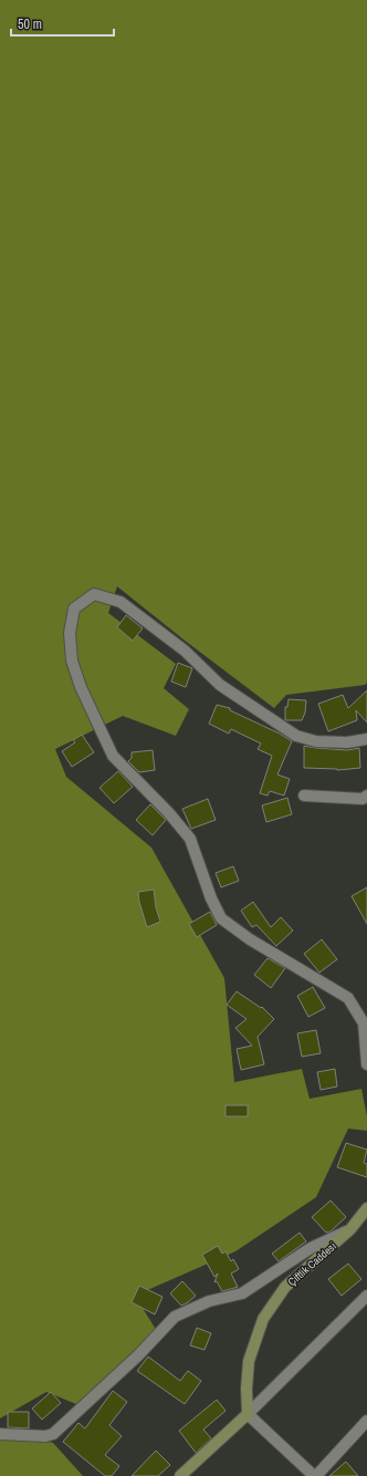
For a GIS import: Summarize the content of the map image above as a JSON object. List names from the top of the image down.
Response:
{
  "streets": {
    "street": ["Çiftlik Caddesi"]
  },
  "scale_bar": "50 m"
}
